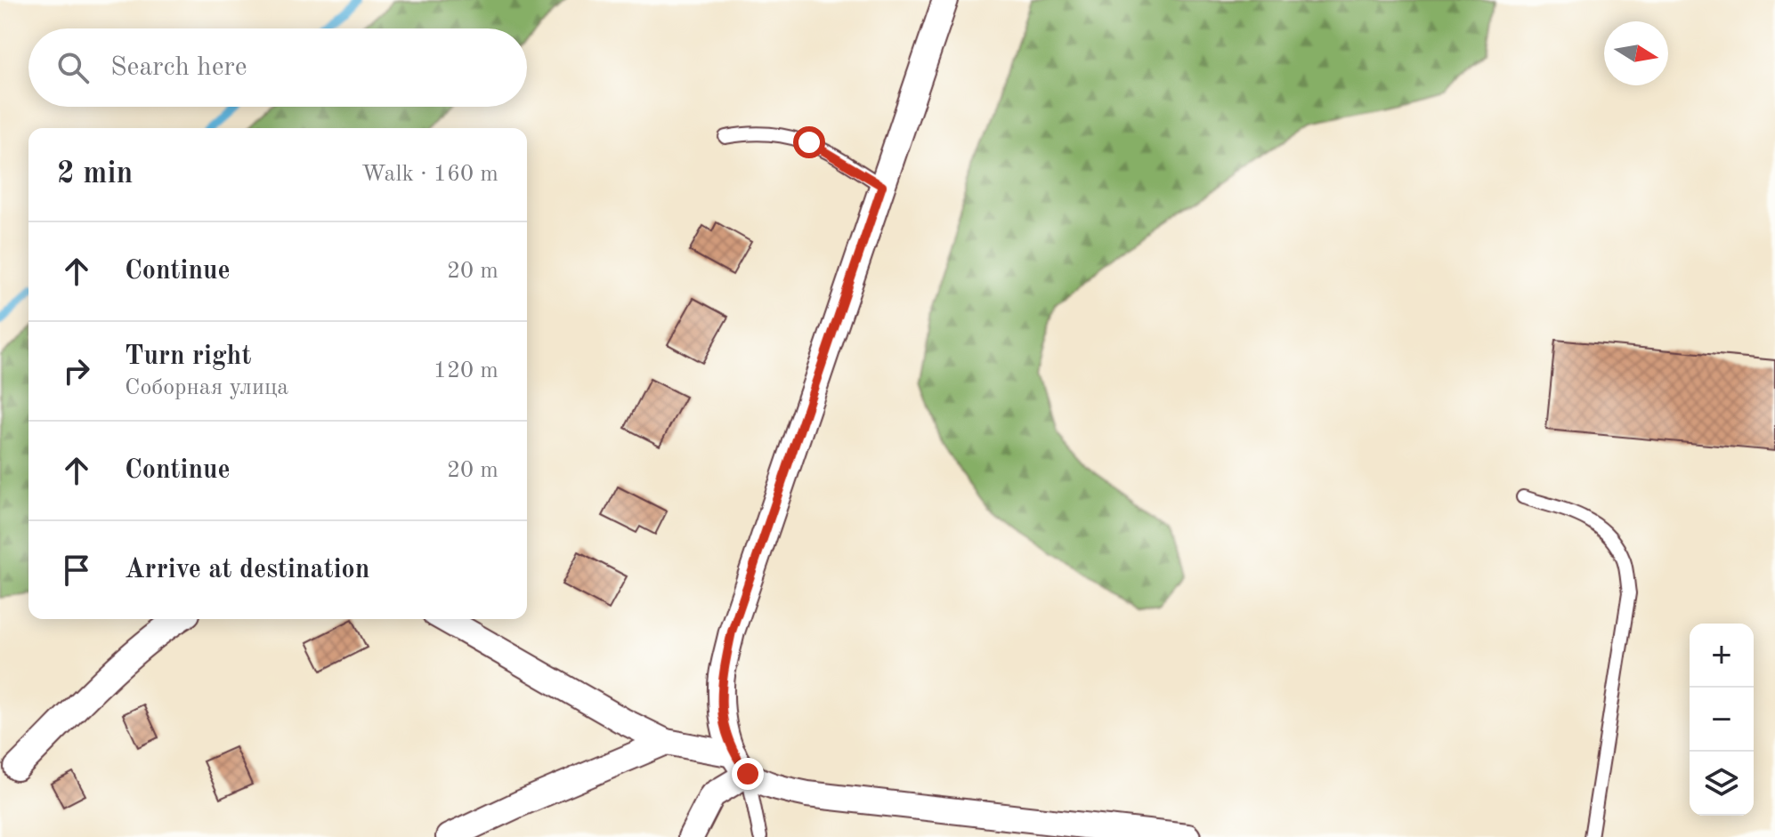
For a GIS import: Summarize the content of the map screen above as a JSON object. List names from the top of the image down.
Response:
{
  "north": "right",
  "page": {
    "search": "Search here",
    "heading": ["2 min", "Walk · 160 m"],
    "list": [
      ["Continue", "20 m"],
      ["Turn right", "Соборная улица", "120 m"],
      ["Continue", "20 m"],
      "Arrive at destination"
    ],
    "map_buttons": ["+", "−"]
  }
}
